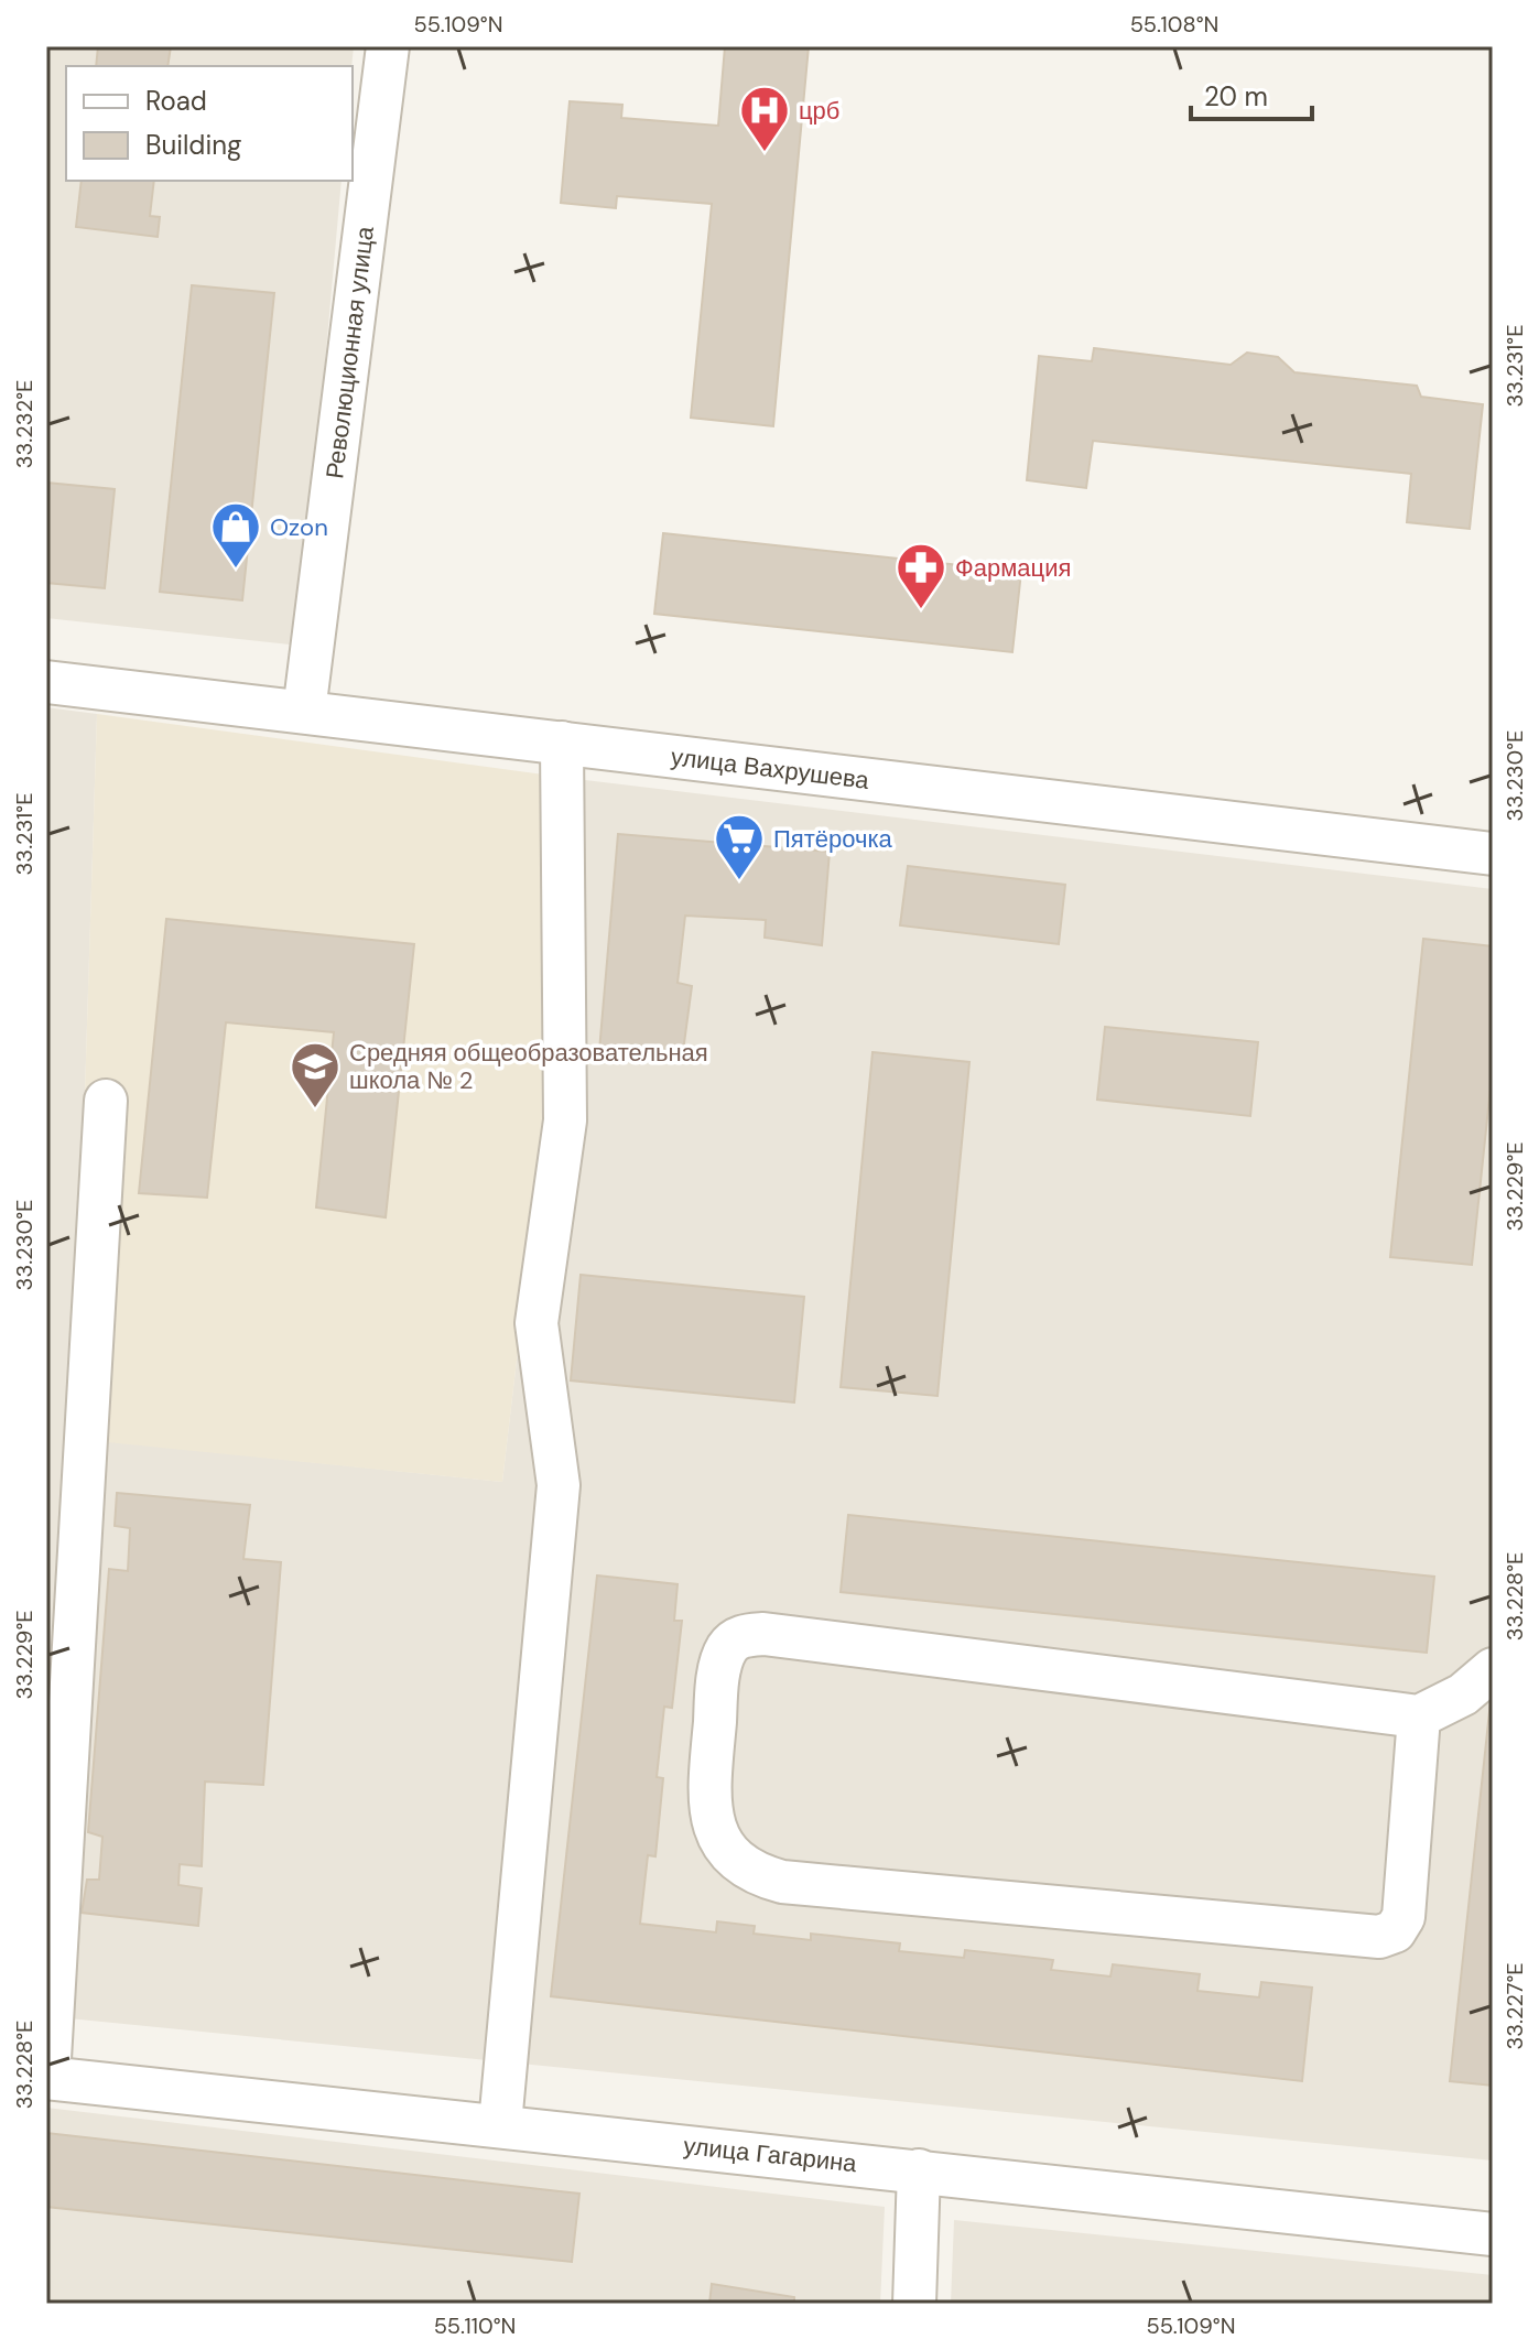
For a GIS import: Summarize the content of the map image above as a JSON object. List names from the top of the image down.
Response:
{
  "streets": {
    "street": ["Революционная улица", "улица Вахрушева", "улица Гагарина"]
  },
  "crossings": [
    ["Революционная улица", "улица Вахрушева"]
  ],
  "places": {
    "hospital": ["црб"],
    "shop": ["Ozon"],
    "pharmacy": ["Фармация"],
    "supermarket": ["Пятёрочка"],
    "school or university": ["Средняя общеобразовательная школа № 2"]
  },
  "legend": ["Road", "Building"],
  "scale_bar": "20 m",
  "coordinates": [
    "55.109°N",
    "55.108°N",
    "33.231°E",
    "33.232°E",
    "33.230°E",
    "33.229°E",
    "33.228°E",
    "33.227°E",
    "55.110°N"
  ]
}
